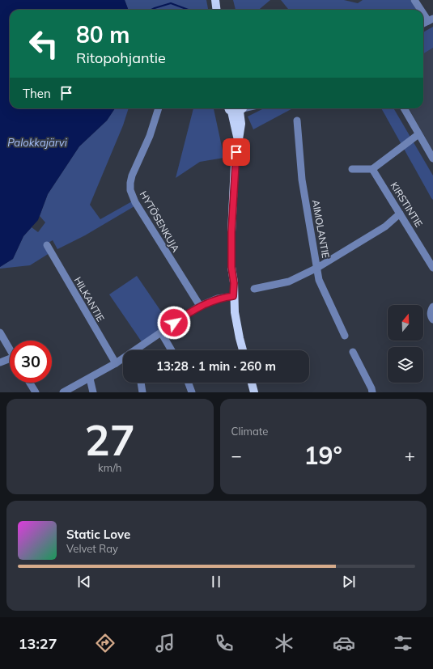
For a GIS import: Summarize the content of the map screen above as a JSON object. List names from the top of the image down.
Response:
{
  "streets": {
    "street": [
      "KIRSTINTIE",
      "HYTÖSENKUJA",
      "AIMOLANTIE",
      "HILKANTIE"
    ]
  },
  "water": ["Palokkajärvi"],
  "north": "top",
  "page": {
    "turn": ["80 m", "Ritopohjantie"],
    "then": "Then",
    "limit": "30",
    "trip": "13:28 · 1 min · 260 m",
    "tile": [
      ["27", "km/h"],
      "Climate"
    ],
    "heat": ["−", "19°", "+"],
    "song": ["Static Love", "Velvet Ray"],
    "tabs": "13:27"
  }
}
